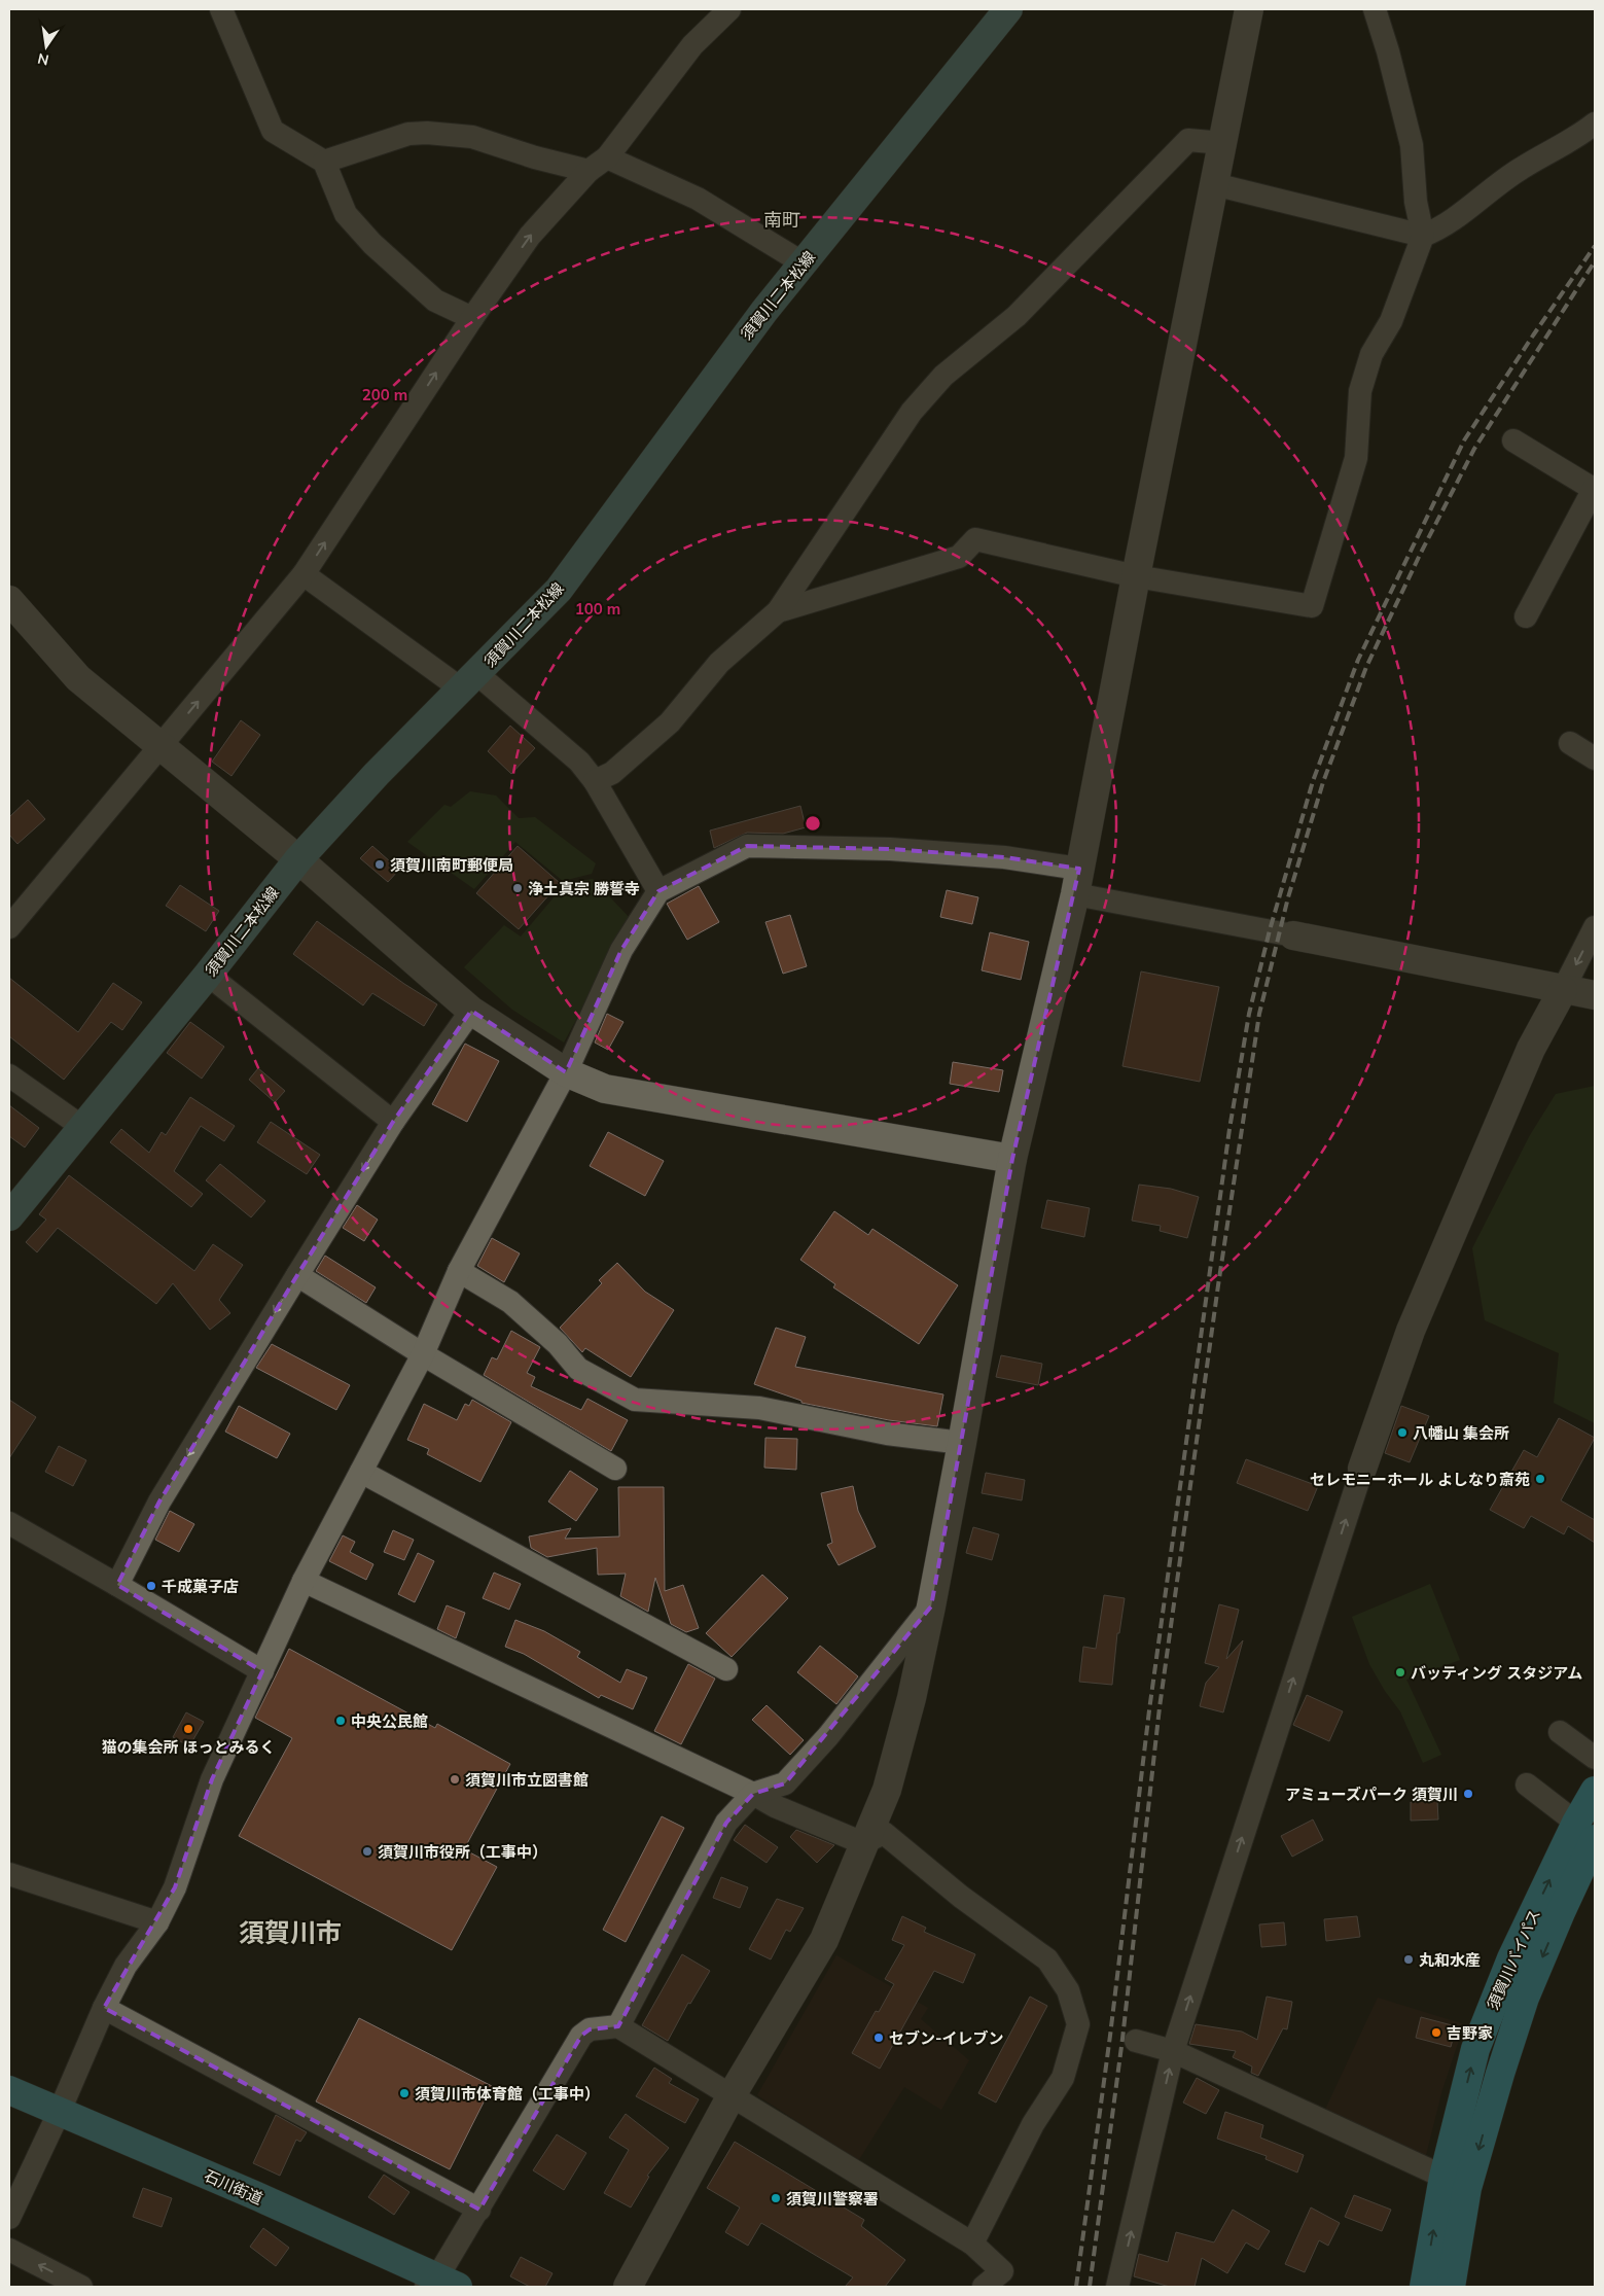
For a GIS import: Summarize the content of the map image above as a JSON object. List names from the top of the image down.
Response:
{
  "streets": {
    "highway": ["須賀川バイパス"],
    "main road": ["須賀川二本松線", "石川街道"]
  },
  "districts": ["南町", "須賀川市"],
  "places": [
    "須賀川南町郵便局",
    "浄土真宗 勝誓寺",
    "八幡山 集会所",
    "セレモニーホール よしなり斎苑",
    "千成菓子店",
    "バッティング スタジアム",
    "中央公民館",
    "猫の集会所 ほっとみるく",
    "須賀川市立図書館",
    "アミューズパーク 須賀川",
    "須賀川市役所（工事中）",
    "丸和水産",
    "吉野家",
    "セブン-イレブン",
    "須賀川市体育館（工事中）",
    "須賀川警察署"
  ],
  "north": "bottom",
  "rings": ["200 m", "100 m"]
}
